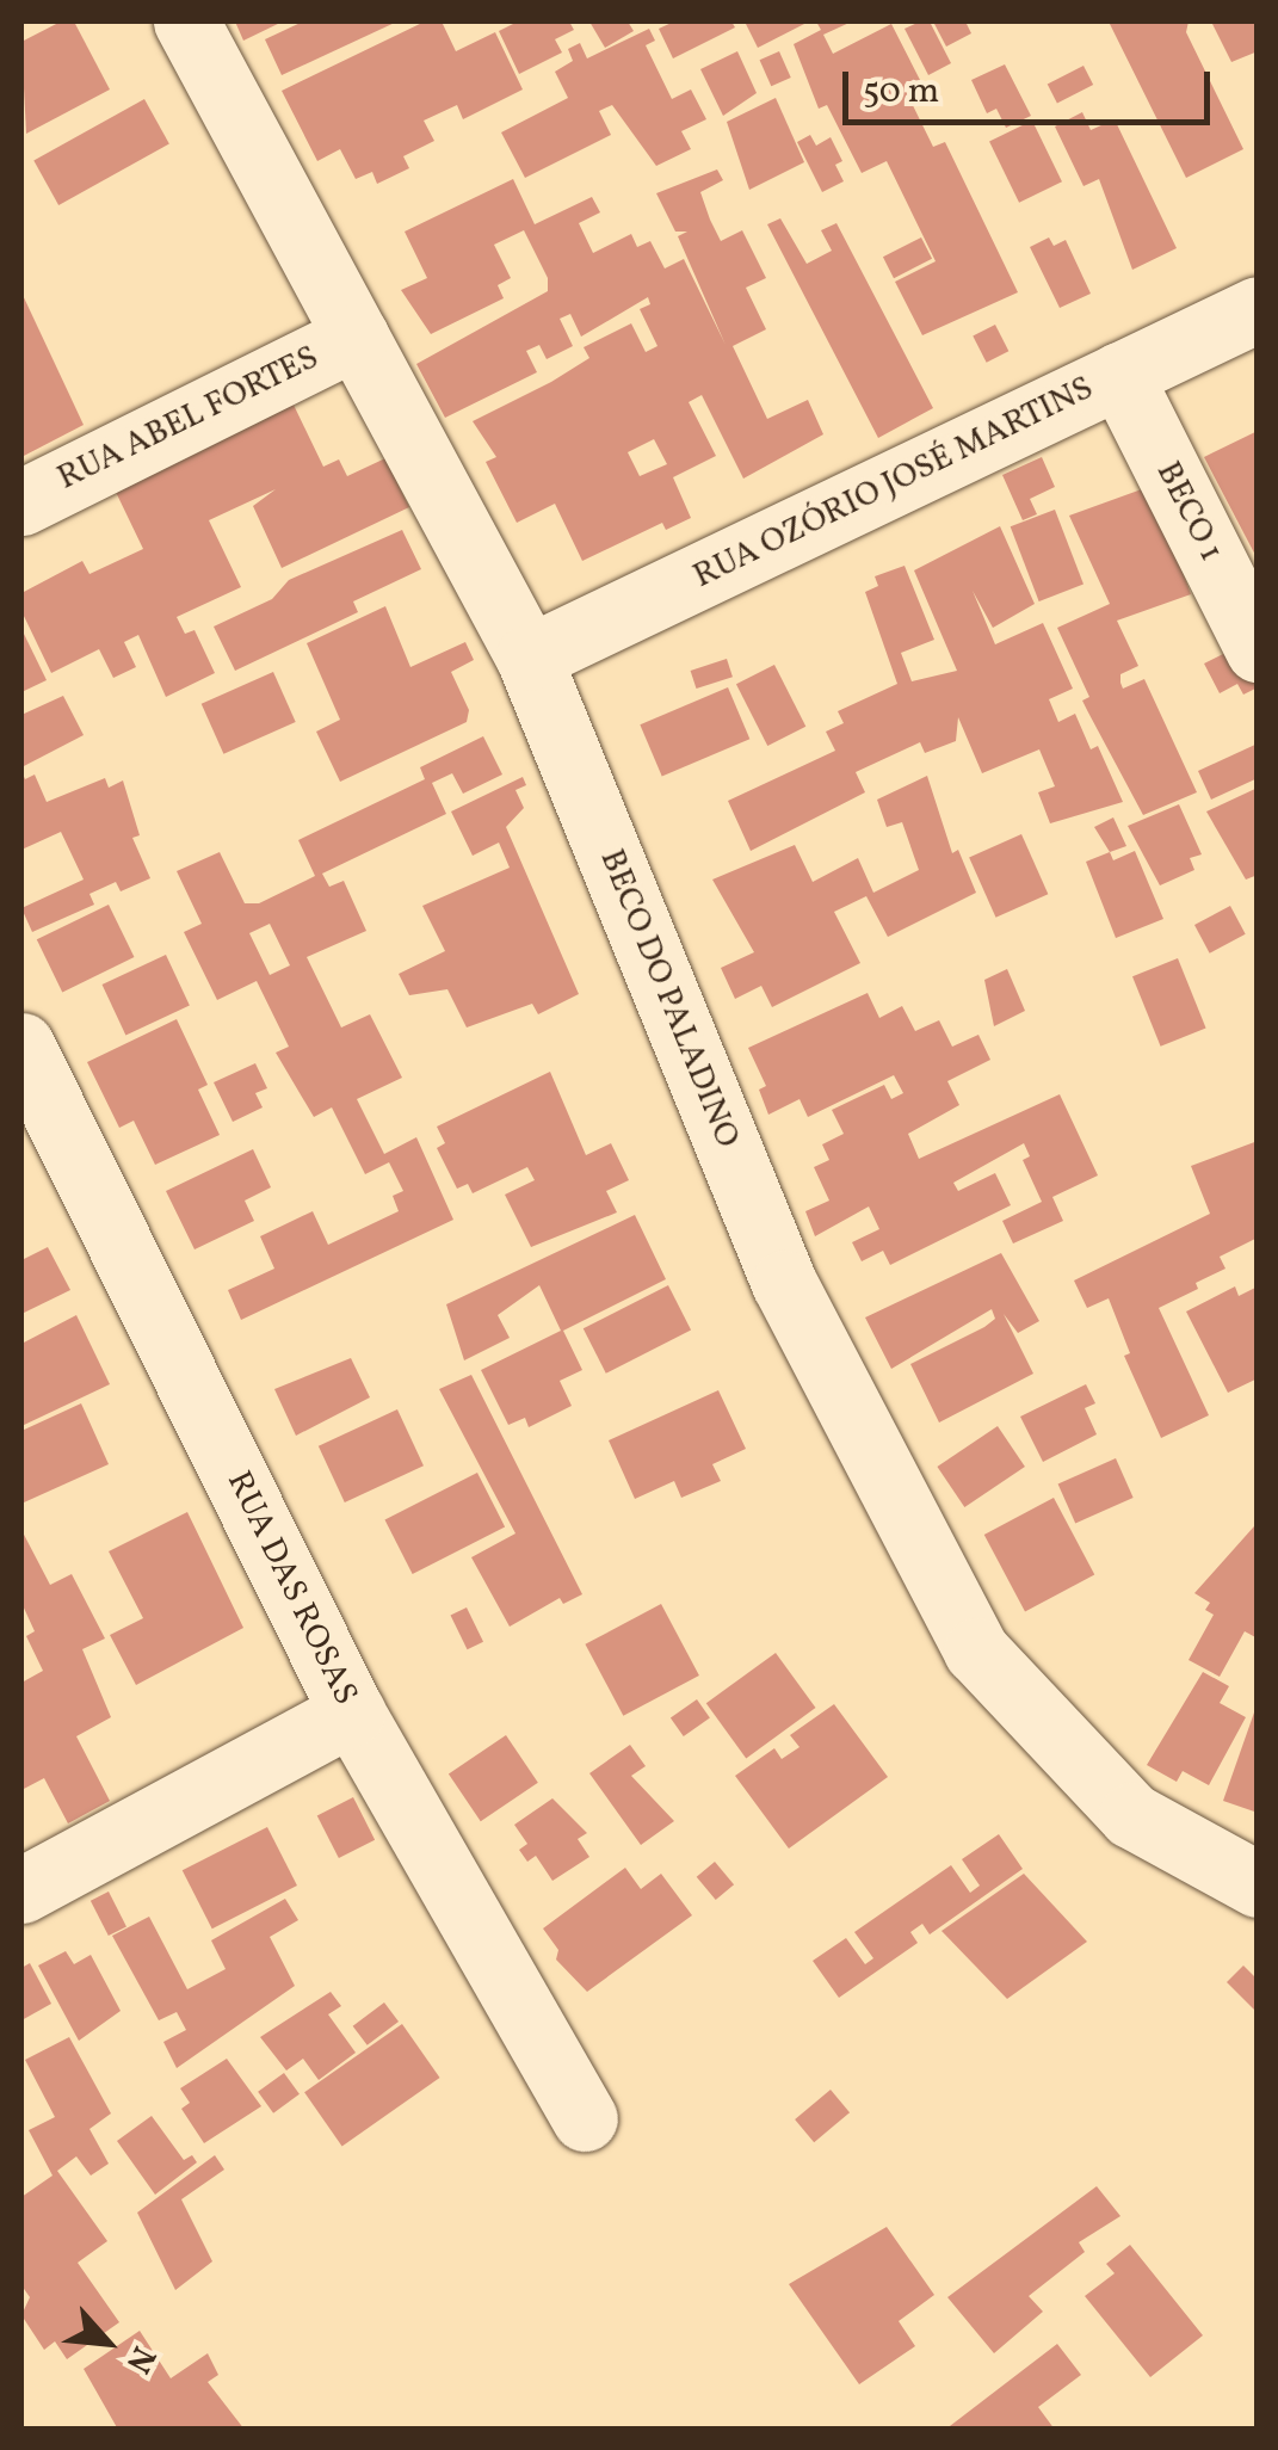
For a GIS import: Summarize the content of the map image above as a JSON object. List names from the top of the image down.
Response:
{
  "streets": {
    "street": [
      "RUA ABEL FORTES",
      "RUA OZÓRIO JOSÉ MARTINS",
      "BECO 1",
      "BECO DO PALADINO",
      "RUA DAS ROSAS"
    ]
  },
  "crossings": [
    ["RUA ABEL FORTES", "BECO DO PALADINO"],
    ["RUA OZÓRIO JOSÉ MARTINS", "BECO 1"],
    ["RUA OZÓRIO JOSÉ MARTINS", "BECO DO PALADINO"]
  ],
  "scale_bar": "50 m",
  "north": "bottom right"
}
